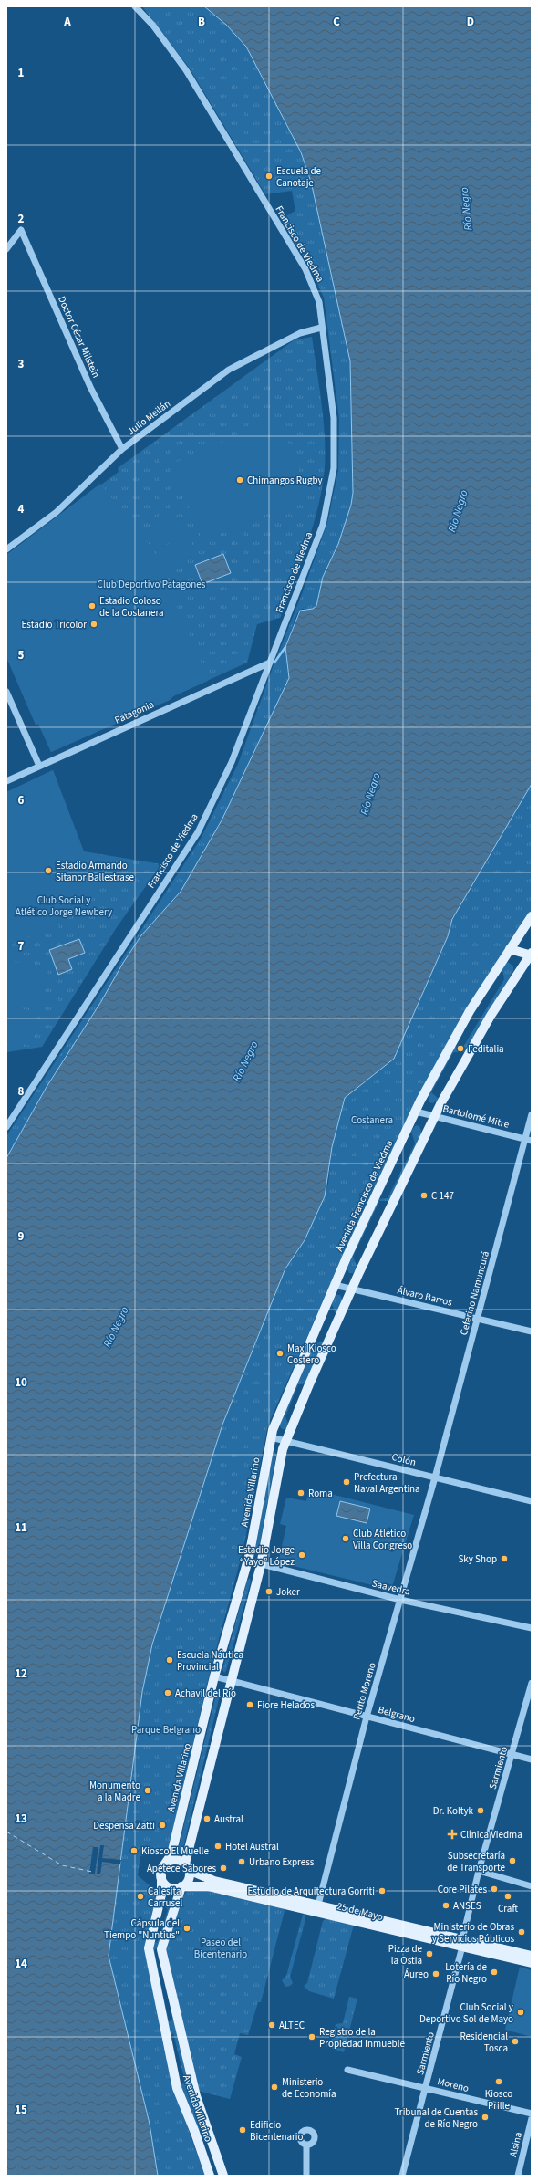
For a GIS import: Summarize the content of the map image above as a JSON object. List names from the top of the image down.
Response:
{
  "streets": {
    "main road": ["Avenida Francisco de Viedma", "Avenida Villarino", "25 de Mayo"],
    "street": [
      "Francisco de Viedma",
      "Doctor César Milstein",
      "Julio Meilán",
      "Patagonia",
      "Bartolomé Mitre",
      "Ceferino Namuncurá",
      "Álvaro Barros",
      "Colón",
      "Saavedra",
      "Perito Moreno",
      "Belgrano",
      "Sarmiento",
      "Moreno",
      "Alsina"
    ]
  },
  "crossings": [
    ["Francisco de Viedma", "Julio Meilán"],
    ["Francisco de Viedma", "Patagonia"],
    ["Doctor César Milstein", "Julio Meilán"],
    ["Bartolomé Mitre", "Avenida Francisco de Viedma"],
    ["Bartolomé Mitre", "Ceferino Namuncurá"],
    ["Avenida Francisco de Viedma", "Álvaro Barros"],
    ["Avenida Francisco de Viedma", "Colón"],
    ["Avenida Francisco de Viedma", "Avenida Villarino"],
    ["Ceferino Namuncurá", "Álvaro Barros"],
    ["Ceferino Namuncurá", "Colón"],
    ["Ceferino Namuncurá", "Perito Moreno"],
    ["Colón", "Avenida Villarino"],
    ["Colón", "Perito Moreno"],
    ["Avenida Villarino", "Saavedra"],
    ["Avenida Villarino", "Belgrano"],
    ["Avenida Villarino", "25 de Mayo"],
    ["Saavedra", "Perito Moreno"],
    ["Perito Moreno", "Belgrano"],
    ["Perito Moreno", "25 de Mayo"],
    ["Belgrano", "Sarmiento"],
    ["Sarmiento", "25 de Mayo"],
    ["Sarmiento", "Moreno"]
  ],
  "water": ["Río Negro"],
  "parks": [
    "Club Deportivo Patagones",
    "Club Social y Atlético Jorge Newbery",
    "Costanera",
    "Parque Belgrano",
    "Paseo del Bicentenario"
  ],
  "places": {
    "other": [
      "Escuela de Canotaje",
      "Chimangos Rugby",
      "Estadio Coloso de la Costanera",
      "Estadio Tricolor",
      "Estadio Armando Sitanor Ballestrase",
      "Feditalia",
      "C 147",
      "Maxi Kiosco Costero",
      "Prefectura Naval Argentina",
      "Roma",
      "Club Atlético Villa Congreso",
      "Estadio Jorge “Yayo” López",
      "Sky Shop",
      "Joker",
      "Escuela Náutica Provincial",
      "Achavil del Río",
      "Fiore Helados",
      "Monumento a la Madre",
      "Dr. Koltyk",
      "Austral",
      "Despensa Zatti",
      "Hotel Austral",
      "Kiosco El Muelle",
      "Subsecretaría de Transporte",
      "Urbano Express",
      "Apetece Sabores",
      "Core Pilates",
      "Estudio de Arquitectura Gorriti",
      "Calesita Carrusel",
      "Craft",
      "ANSES",
      "Cápsula del Tiempo \"Nuntius\"",
      "Ministerio de Obras y Servicios Públicos",
      "Pizza de la Ostia",
      "Lotería de Río Negro",
      "Áureo",
      "Club Social y Deportivo Sol de Mayo",
      "ALTEC",
      "Registro de la Propiedad Inmueble",
      "Residencial Tosca",
      "Kiosco Prille",
      "Ministerio de Economía",
      "Tribunal de Cuentas de Río Negro",
      "Edificio Bicentenario"
    ],
    "health": ["Clínica Viedma"]
  },
  "grid": {
    "columns": [
      "A",
      "B",
      "C",
      "D"
    ],
    "rows": [
      "1",
      "2",
      "3",
      "4",
      "5",
      "6",
      "7",
      "8",
      "9",
      "10",
      "11",
      "12",
      "13",
      "14",
      "15"
    ]
  }
}
